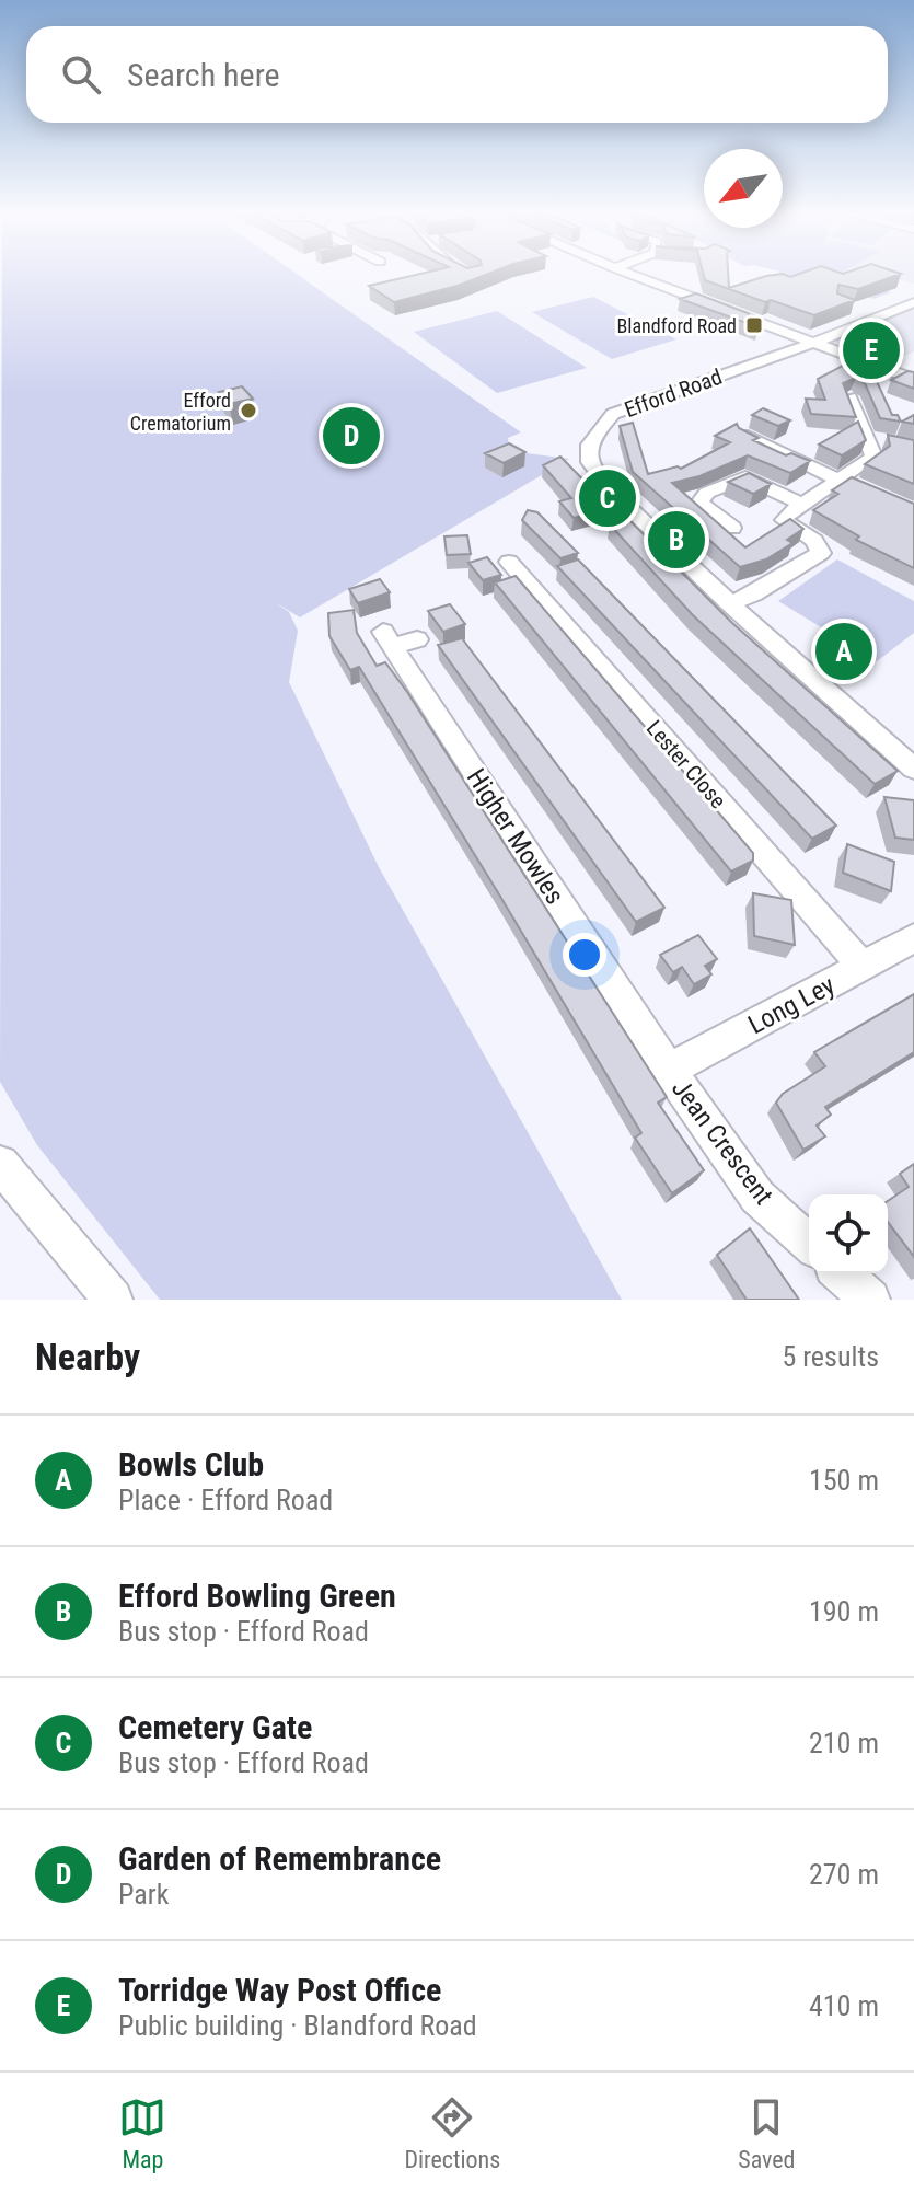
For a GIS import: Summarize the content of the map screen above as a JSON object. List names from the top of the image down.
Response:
{
  "streets": {
    "street": [
      "Efford Road",
      "Lester Close",
      "Higher Mowles",
      "Long Ley",
      "Jean Crescent"
    ]
  },
  "crossings": [
    ["Lester Close", "Long Ley"],
    ["Higher Mowles", "Long Ley"],
    ["Higher Mowles", "Jean Crescent"],
    ["Long Ley", "Jean Crescent"]
  ],
  "places": {
    "transit": ["Blandford Road"],
    "other": ["Efford Crematorium"]
  },
  "north": "bottom left",
  "page": {
    "search": "Search here",
    "pins": [
      "E",
      "D",
      "C",
      "B",
      "A"
    ],
    "heading": ["Nearby", "5 results"],
    "list": [
      {
        "mark": "A",
        "name": "Bowls Club",
        "note": "Place · Efford Road",
        "value": "150 m"
      },
      {
        "mark": "B",
        "name": "Efford Bowling Green",
        "note": "Bus stop · Efford Road",
        "value": "190 m"
      },
      {
        "mark": "C",
        "name": "Cemetery Gate",
        "note": "Bus stop · Efford Road",
        "value": "210 m"
      },
      {
        "mark": "D",
        "name": "Garden of Remembrance",
        "note": "Park",
        "value": "270 m"
      },
      {
        "mark": "E",
        "name": "Torridge Way Post Office",
        "note": "Public building · Blandford Road",
        "value": "410 m"
      }
    ],
    "nav": ["Map", "Directions", "Saved"]
  }
}
